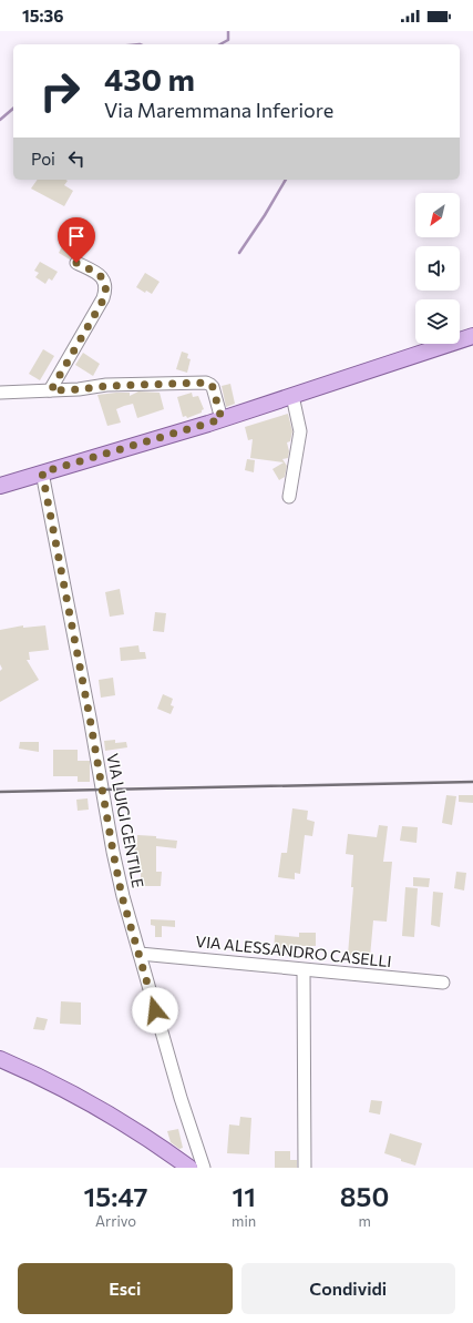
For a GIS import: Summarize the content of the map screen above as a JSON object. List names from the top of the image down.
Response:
{
  "streets": {
    "street": ["VIA LUIGI GENTILE", "VIA ALESSANDRO CASELLI"]
  },
  "crossings": [
    ["VIA LUIGI GENTILE", "VIA ALESSANDRO CASELLI"]
  ],
  "north": "bottom left",
  "page": {
    "status": "15:36",
    "turn": ["430 m", "Via Maremmana Inferiore"],
    "then": "Poi",
    "eta": [
      "15:47",
      "Arrivo",
      "11",
      "min",
      "850",
      "m"
    ],
    "buttons": ["Esci", "Condividi"]
  }
}
